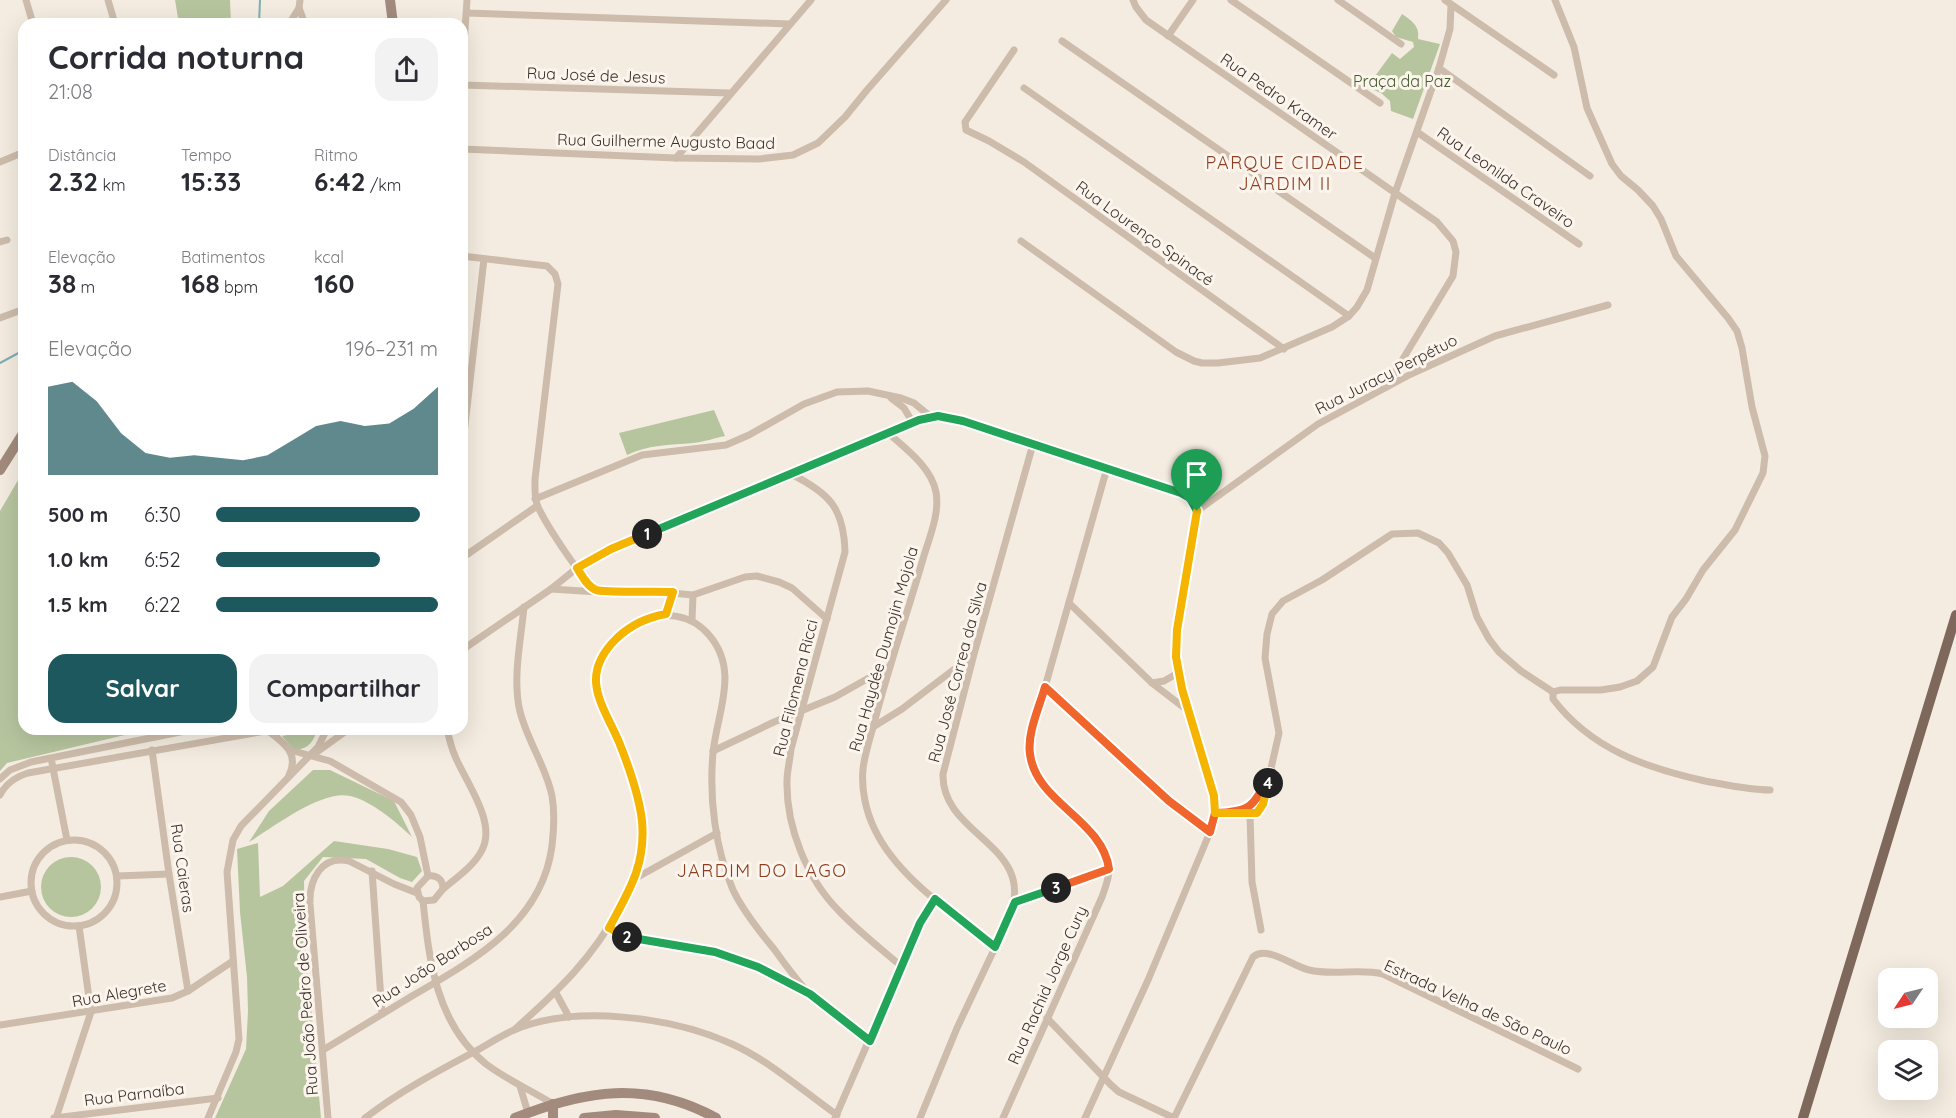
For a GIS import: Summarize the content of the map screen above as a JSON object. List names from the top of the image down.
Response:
{
  "streets": {
    "street": [
      "Rua José de Jesus",
      "Rua Pedro Kramer",
      "Rua Guilherme Augusto Baad",
      "Rua Leonilda Craveiro",
      "Rua Lourenço Spinacé",
      "Rua Juracy Perpétuo",
      "Rua Haydée Dumojin Mojola",
      "Rua José Correa da Silva",
      "Rua Filomena Ricci",
      "Rua Caieras",
      "Rua João Barbosa",
      "Rua Rachid Jorge Cury",
      "Rua Alegrete",
      "Rua João Pedro de Oliveira",
      "Estrada Velha de São Paulo",
      "Rua Parnaíba"
    ]
  },
  "crossings": [
    ["Rua Pedro Kramer", "Rua Juracy Perpétuo"],
    ["Rua Caieras", "Rua Alegrete"],
    ["Rua João Barbosa", "Rua João Pedro de Oliveira"]
  ],
  "districts": ["PARQUE CIDADE JARDIM II", "JARDIM DO LAGO"],
  "parks": ["Praça da Paz"],
  "north": "bottom left",
  "page": {
    "heading": ["Corrida noturna", "21:08"],
    "stats": [
      ["Distância", "2.32 km"],
      ["Tempo", "15:33"],
      ["Ritmo", "6:42 /km"],
      ["Elevação", "38 m"],
      ["Batimentos", "168 bpm"],
      ["kcal", "160"]
    ],
    "chart": ["Elevação", "196–231 m"],
    "list": [
      {
        "name": "500 m",
        "note": "6:30"
      },
      {
        "name": "1.0 km",
        "note": "6:52"
      },
      {
        "name": "1.5 km",
        "note": "6:22"
      }
    ],
    "pins": [
      "1",
      "4",
      "3",
      "2"
    ],
    "buttons": ["Salvar", "Compartilhar"]
  }
}
